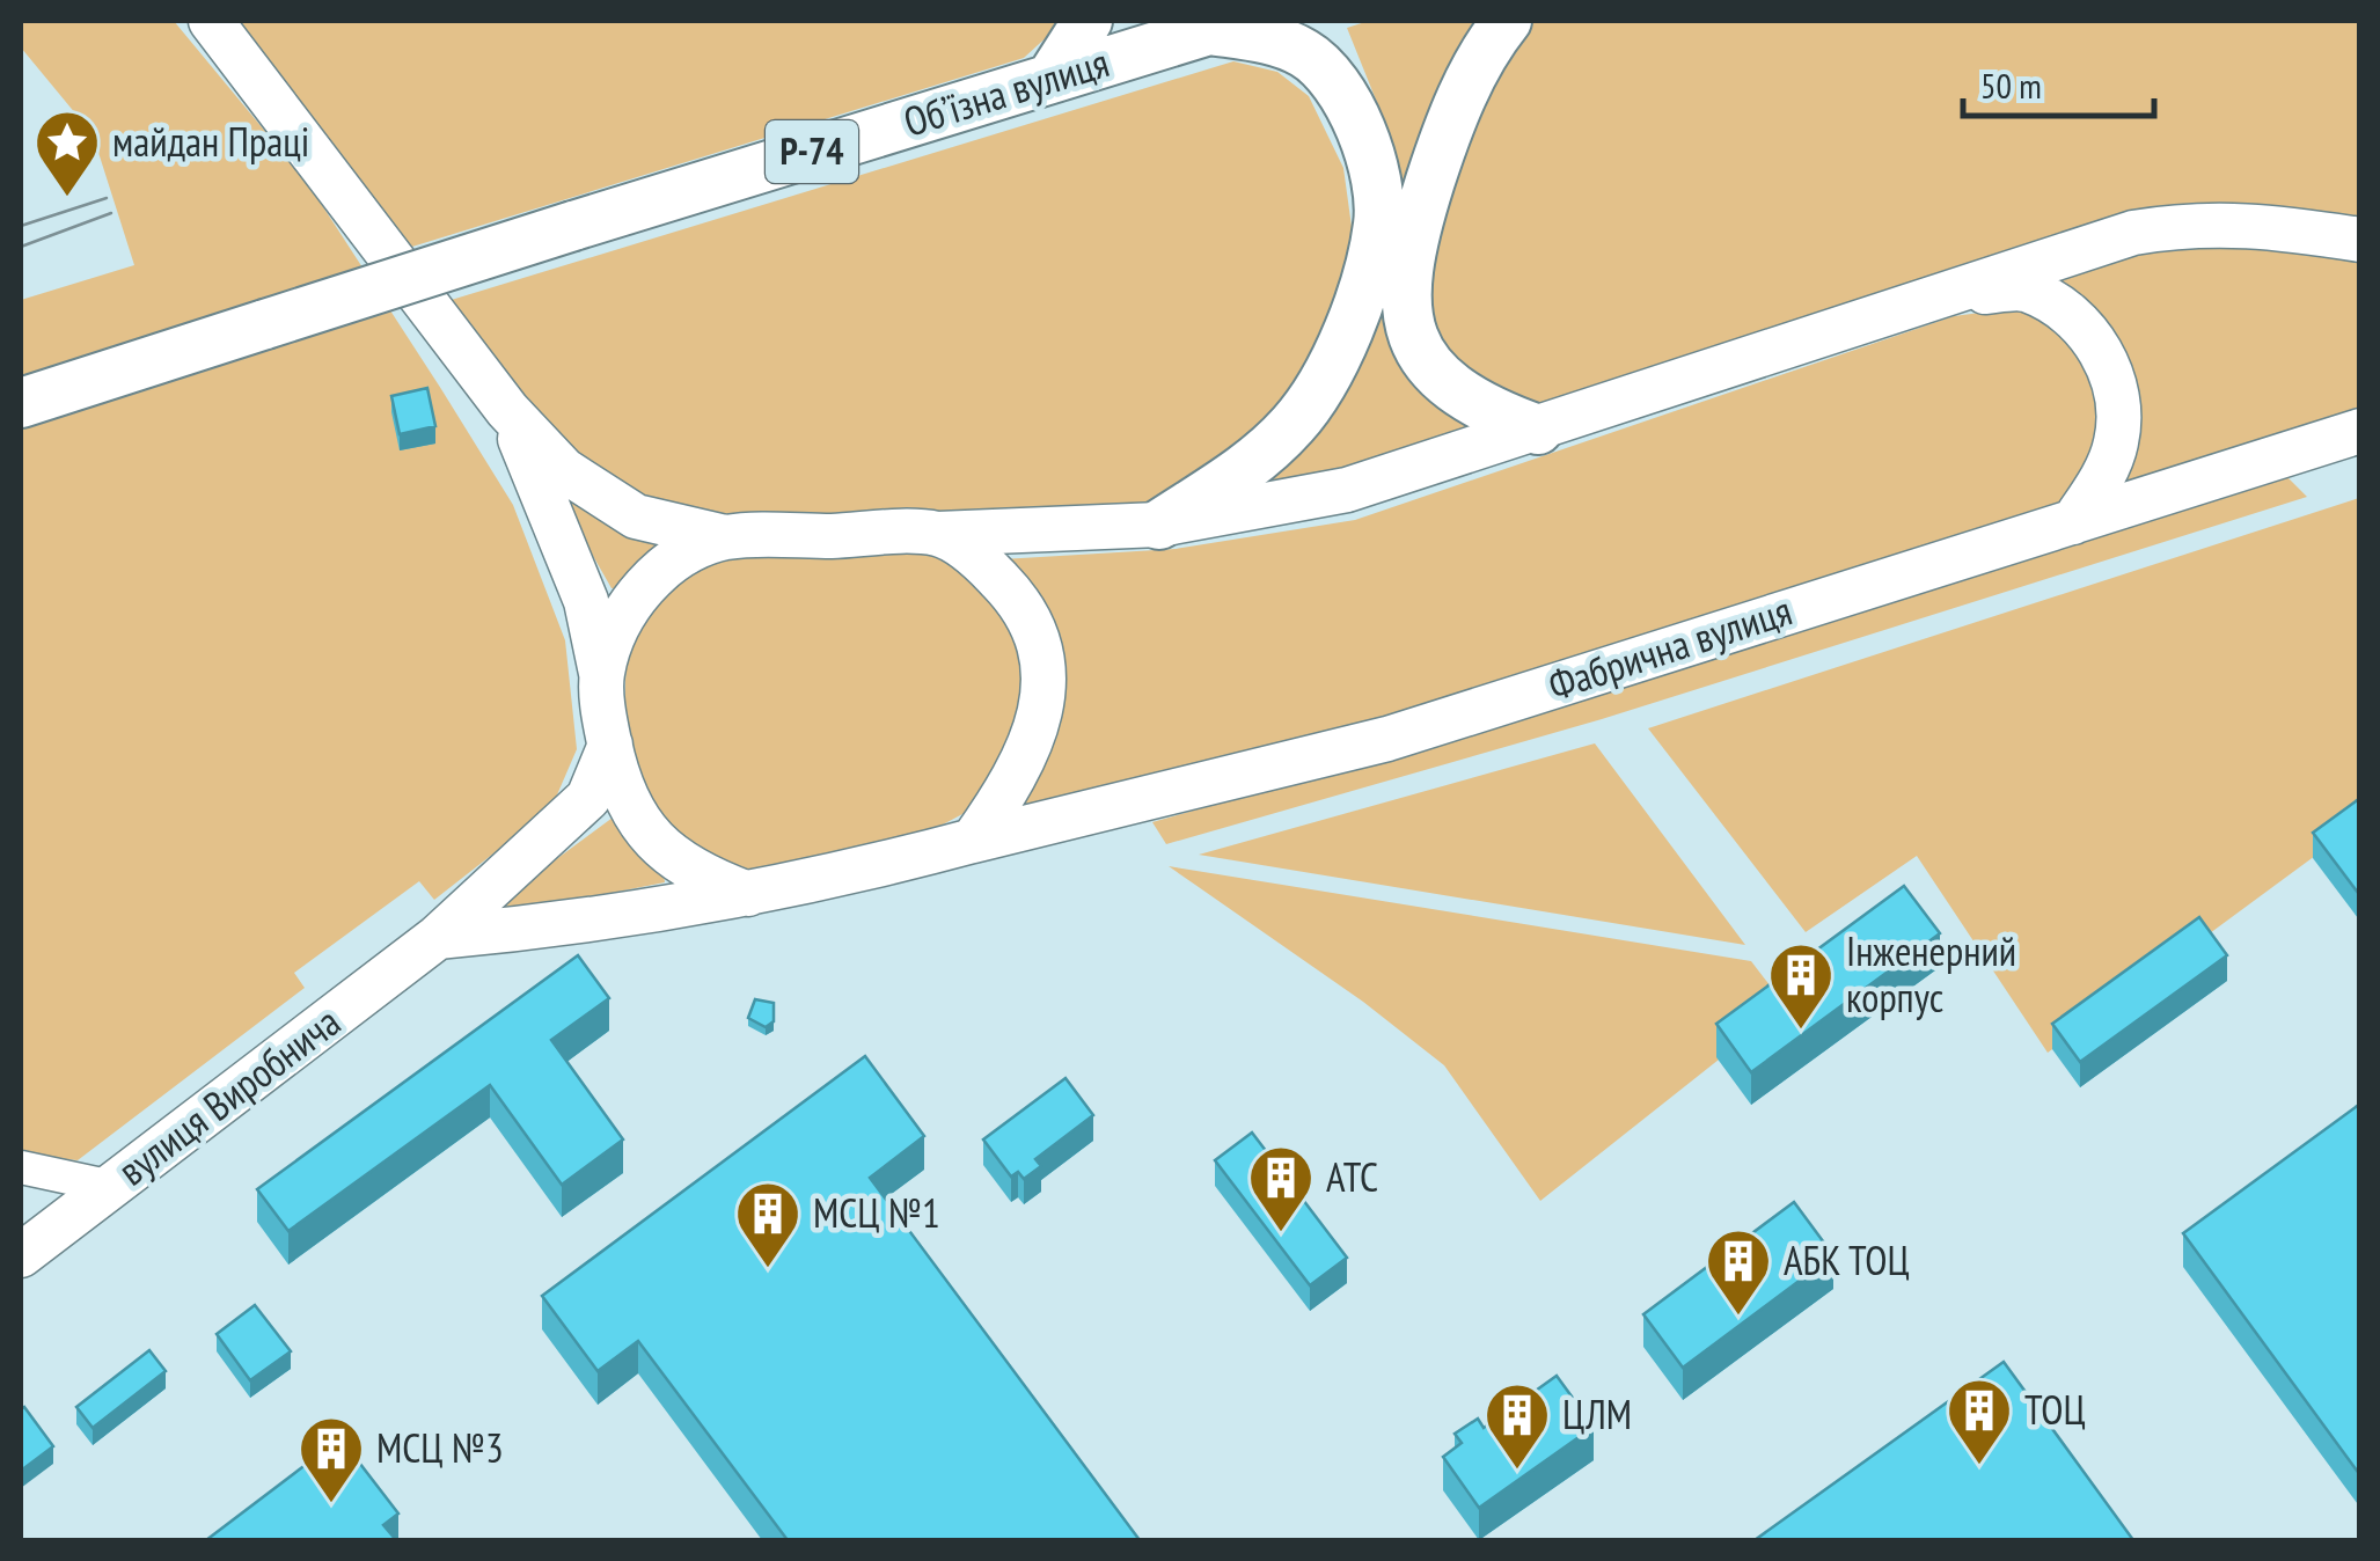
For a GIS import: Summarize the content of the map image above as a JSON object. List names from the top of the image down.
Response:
{
  "streets": {
    "main road": [
      "Обʼїзна вулиця",
      "Р-74",
      "Фабрична вулиця",
      "вулиця Виробнича"
    ]
  },
  "crossings": [
    ["Фабрична вулиця", "вулиця Виробнича"]
  ],
  "places": {
    "place": ["майдан Праці"],
    "building": [
      "Інженерний корпус",
      "АТС",
      "МСЦ №1",
      "АБК ТОЦ",
      "ТОЦ",
      "ЦЛМ",
      "МСЦ №3"
    ]
  },
  "scale_bar": "50 m"
}
